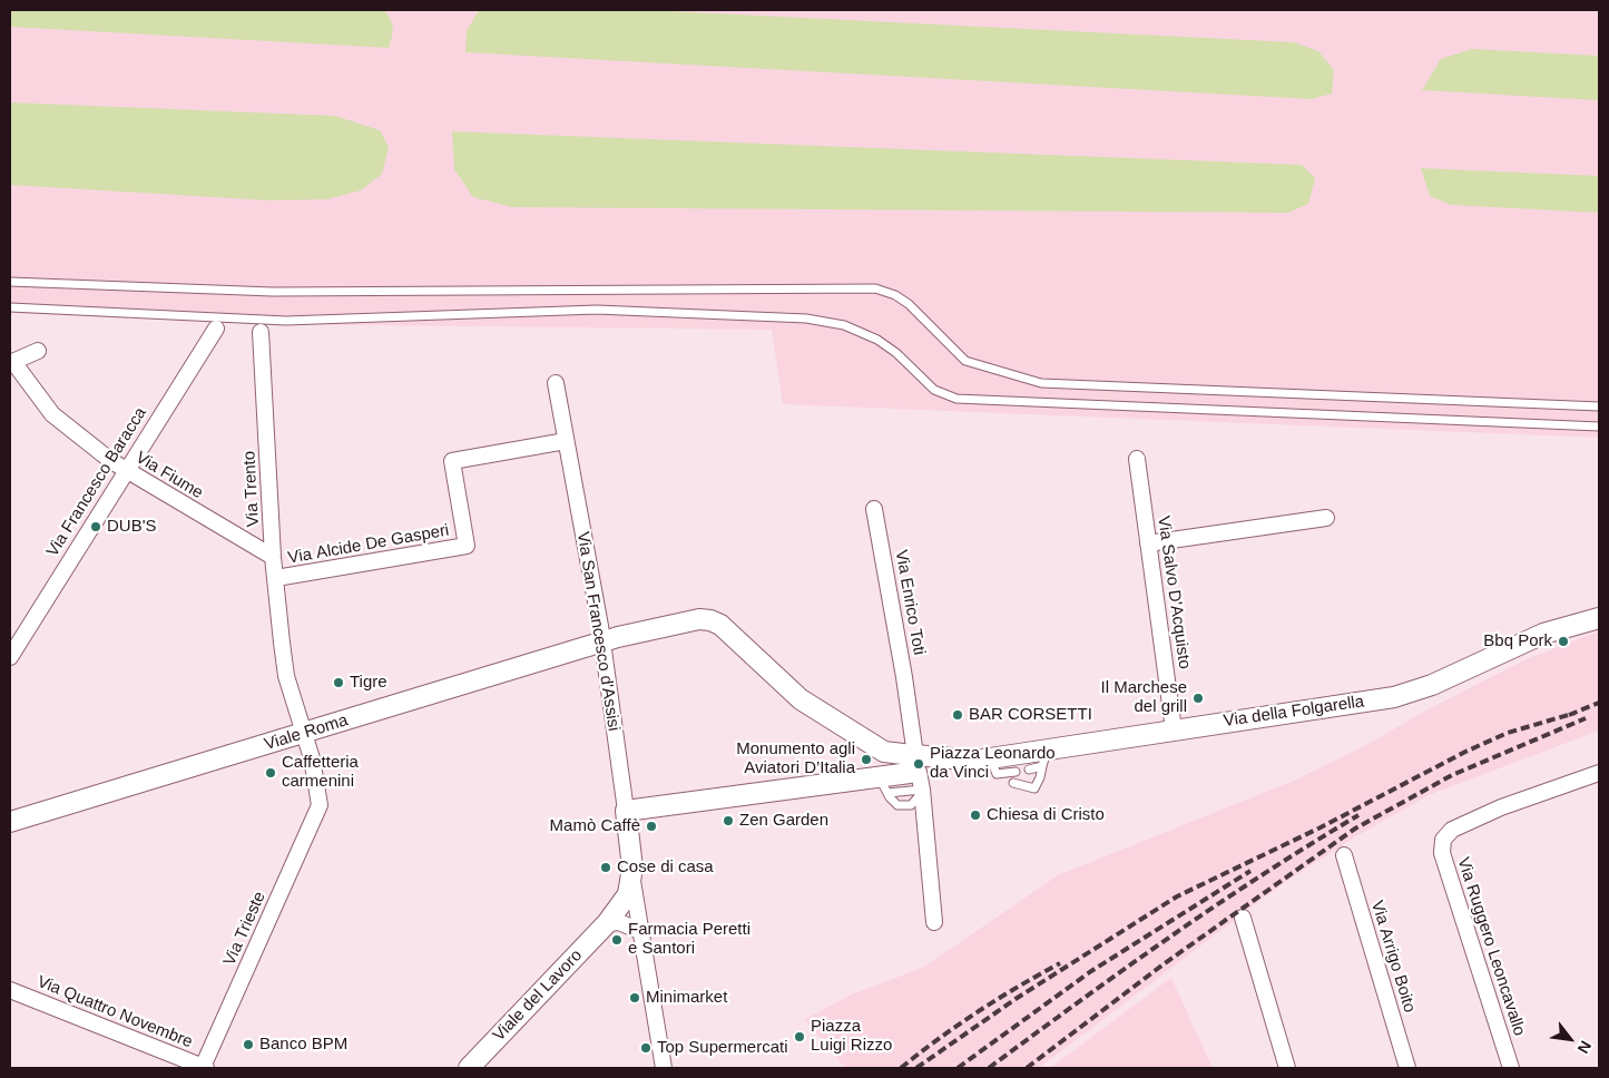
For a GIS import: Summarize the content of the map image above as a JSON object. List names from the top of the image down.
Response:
{
  "streets": {
    "street": [
      "Via Fiume",
      "Via Francesco Baracca",
      "Via Trento",
      "Via Alcide De Gasperi",
      "Via Salvo D'Acquisto",
      "Via Enrico Toti",
      "Via San Francesco d'Assisi",
      "Via della Folgarella",
      "Viale Roma",
      "Via Trieste",
      "Via Ruggero Leoncavallo",
      "Via Arrigo Boito",
      "Viale del Lavoro",
      "Via Quattro Novembre"
    ]
  },
  "crossings": [
    ["Via Fiume", "Via Francesco Baracca"],
    ["Via Fiume", "Via Trento"],
    ["Via Trento", "Via Alcide De Gasperi"],
    ["Via Trento", "Viale Roma"],
    ["Via Trento", "Via Trieste"],
    ["Via Alcide De Gasperi", "Via San Francesco d'Assisi"],
    ["Via Salvo D'Acquisto", "Via della Folgarella"],
    ["Via San Francesco d'Assisi", "Viale Roma"],
    ["Via Trieste", "Via Quattro Novembre"]
  ],
  "places": [
    "DUB'S",
    "Bbq Pork",
    "Tigre",
    "Il Marchese del grill",
    "BAR CORSETTI",
    "Monumento agli Aviatori D’Italia",
    "Piazza Leonardo da Vinci",
    "Caffetteria carmenini",
    "Chiesa di Cristo",
    "Zen Garden",
    "Mamò Caffè",
    "Cose di casa",
    "Farmacia Peretti e Santori",
    "Minimarket",
    "Piazza Luigi Rizzo",
    "Banco BPM",
    "Top Supermercati"
  ],
  "north": "bottom right"
}
